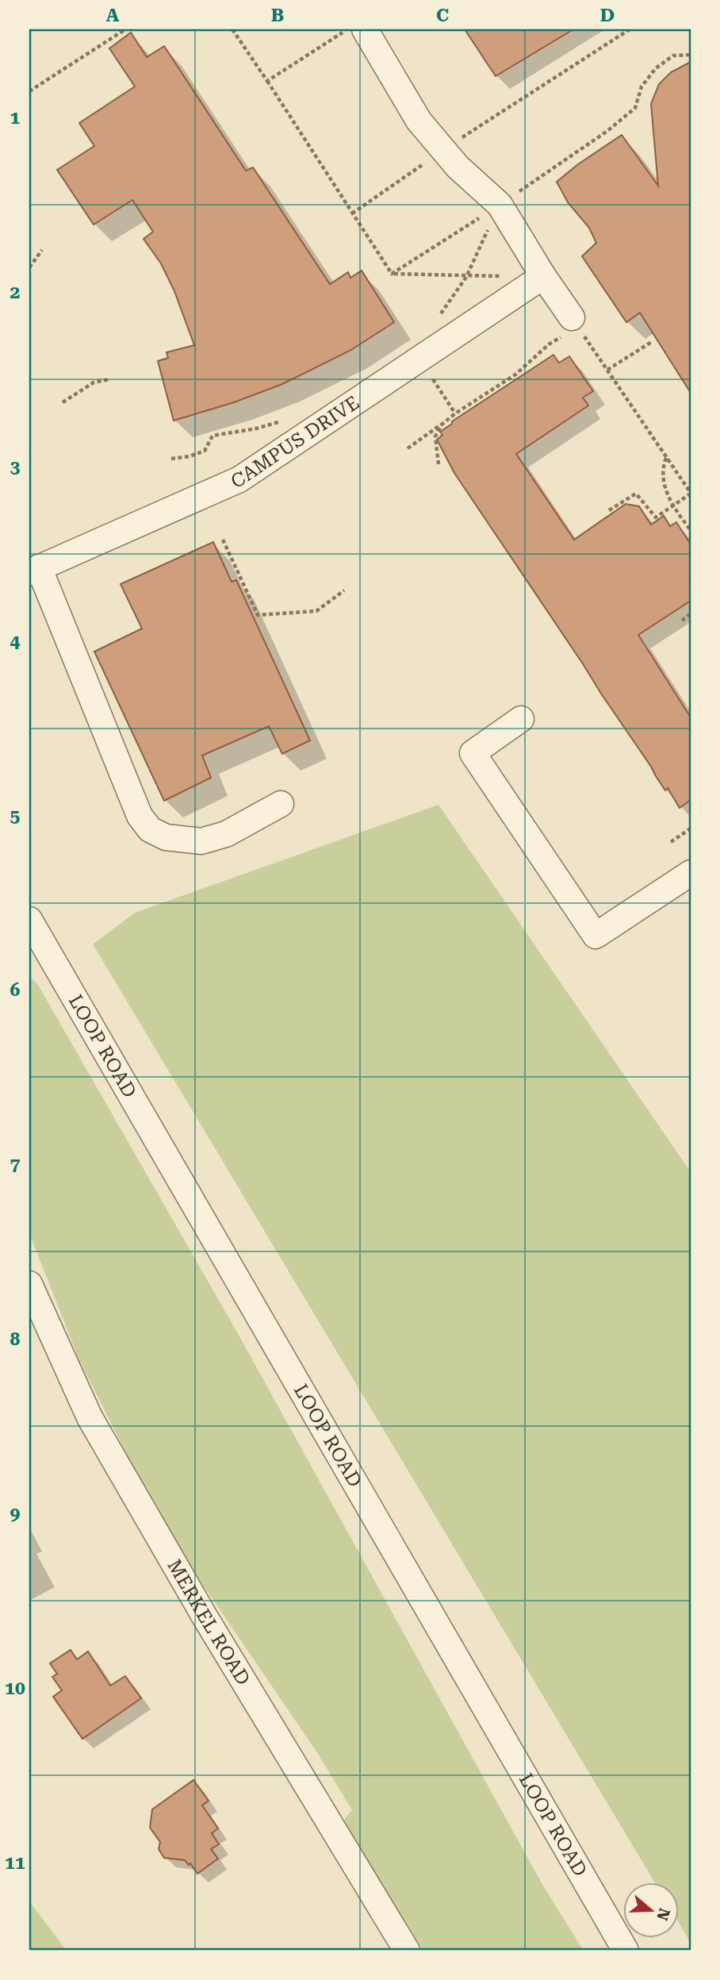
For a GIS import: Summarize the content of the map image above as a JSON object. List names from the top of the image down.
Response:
{
  "streets": {
    "street": ["CAMPUS DRIVE", "LOOP ROAD", "MERKEL ROAD"]
  },
  "north": "right",
  "grid": {
    "columns": [
      "A",
      "B",
      "C",
      "D"
    ],
    "rows": [
      "1",
      "2",
      "3",
      "4",
      "5",
      "6",
      "7",
      "8",
      "9",
      "10",
      "11"
    ]
  }
}
